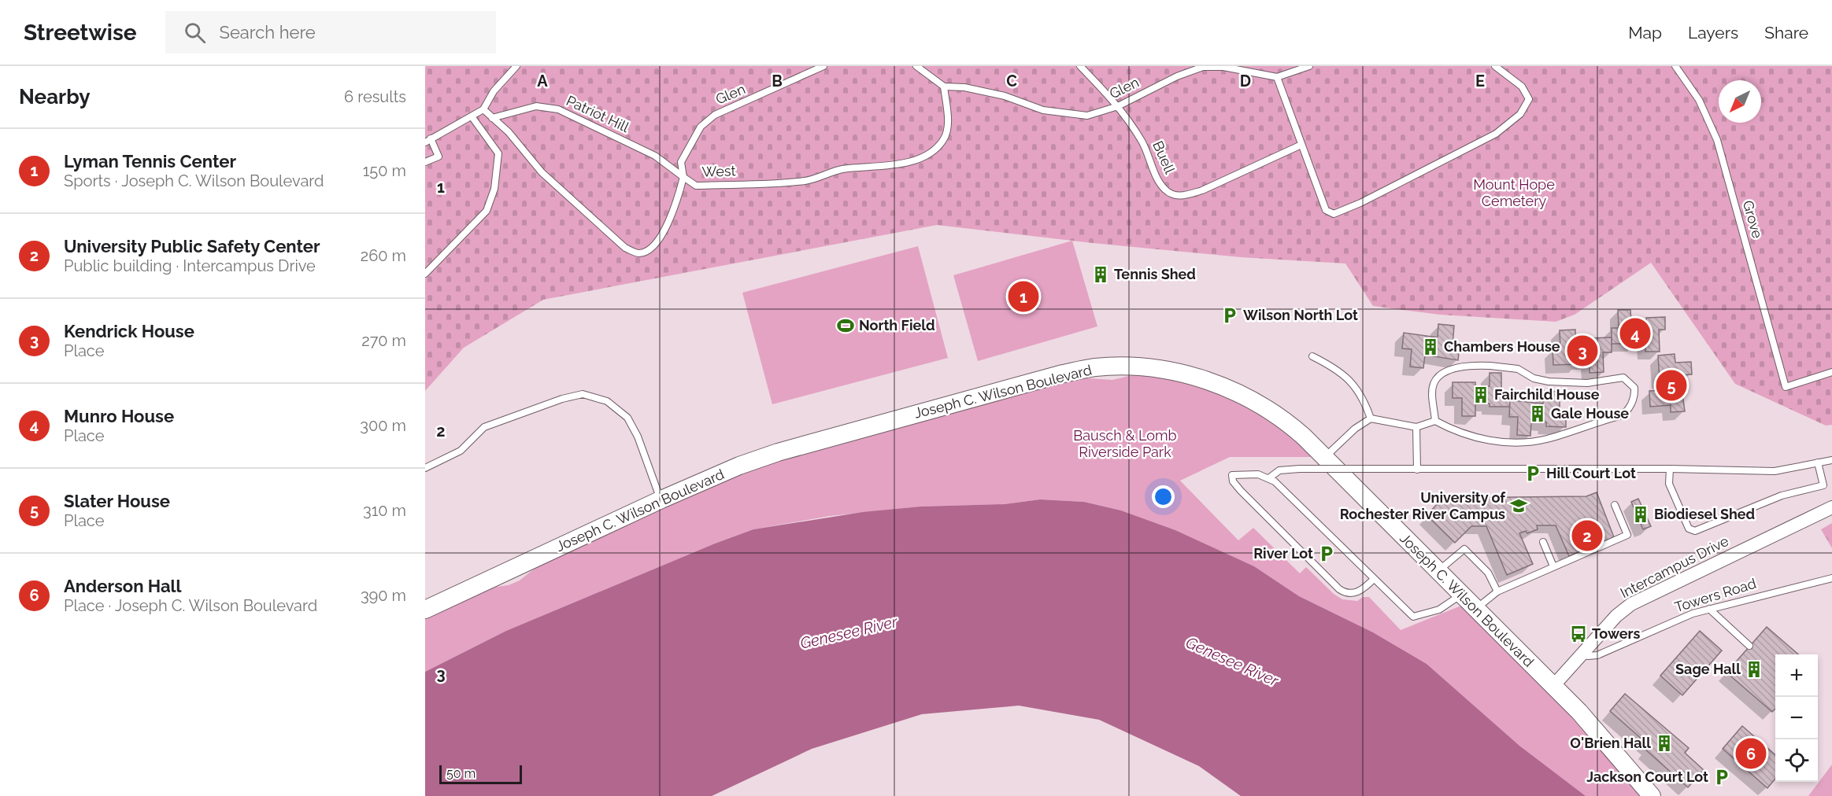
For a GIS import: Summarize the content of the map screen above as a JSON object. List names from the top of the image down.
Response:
{
  "streets": {
    "street": ["Joseph C. Wilson Boulevard", "Intercampus Drive"],
    "lane": [
      "Glen",
      "Patriot Hill",
      "Buell",
      "West",
      "Grove",
      "Towers Road"
    ]
  },
  "crossings": [
    ["Glen", "Patriot Hill"],
    ["Glen", "Buell"],
    ["Glen", "West"],
    ["Patriot Hill", "West"],
    ["Joseph C. Wilson Boulevard", "Intercampus Drive"],
    ["Intercampus Drive", "Towers Road"]
  ],
  "water": ["Genesee River"],
  "parks": ["Mount Hope Cemetery", "Bausch & Lomb Riverside Park"],
  "places": {
    "building": [
      "Tennis Shed",
      "Chambers House",
      "Fairchild House",
      "Gale House",
      "Biodiesel Shed",
      "Sage Hall",
      "O'Brien Hall"
    ],
    "parking": [
      "Wilson North Lot",
      "Hill Court Lot",
      "River Lot",
      "Jackson Court Lot"
    ],
    "sports": ["North Field"],
    "school or university": ["University of Rochester River Campus"],
    "bus stop": ["Towers"]
  },
  "scale_bar": "50 m",
  "north": "bottom left",
  "page": {
    "header": "Streetwise",
    "search": "Search here",
    "nav": ["Map", "Layers", "Share"],
    "heading": ["Nearby", "6 results"],
    "list": [
      {
        "mark": "1",
        "name": "Lyman Tennis Center",
        "note": "Sports · Joseph C. Wilson Boulevard",
        "value": "150 m"
      },
      {
        "mark": "2",
        "name": "University Public Safety Center",
        "note": "Public building · Intercampus Drive",
        "value": "260 m"
      },
      {
        "mark": "3",
        "name": "Kendrick House",
        "note": "Place",
        "value": "270 m"
      },
      {
        "mark": "4",
        "name": "Munro House",
        "note": "Place",
        "value": "300 m"
      },
      {
        "mark": "5",
        "name": "Slater House",
        "note": "Place",
        "value": "310 m"
      },
      {
        "mark": "6",
        "name": "Anderson Hall",
        "note": "Place · Joseph C. Wilson Boulevard",
        "value": "390 m"
      }
    ],
    "pins": [
      "1",
      "4",
      "3",
      "5",
      "2",
      "6"
    ],
    "map_buttons": ["+", "−"],
    "scale": "50 m"
  },
  "grid": {
    "columns": [
      "A",
      "B",
      "C",
      "D",
      "E"
    ],
    "rows": ["1", "2", "3"]
  }
}
